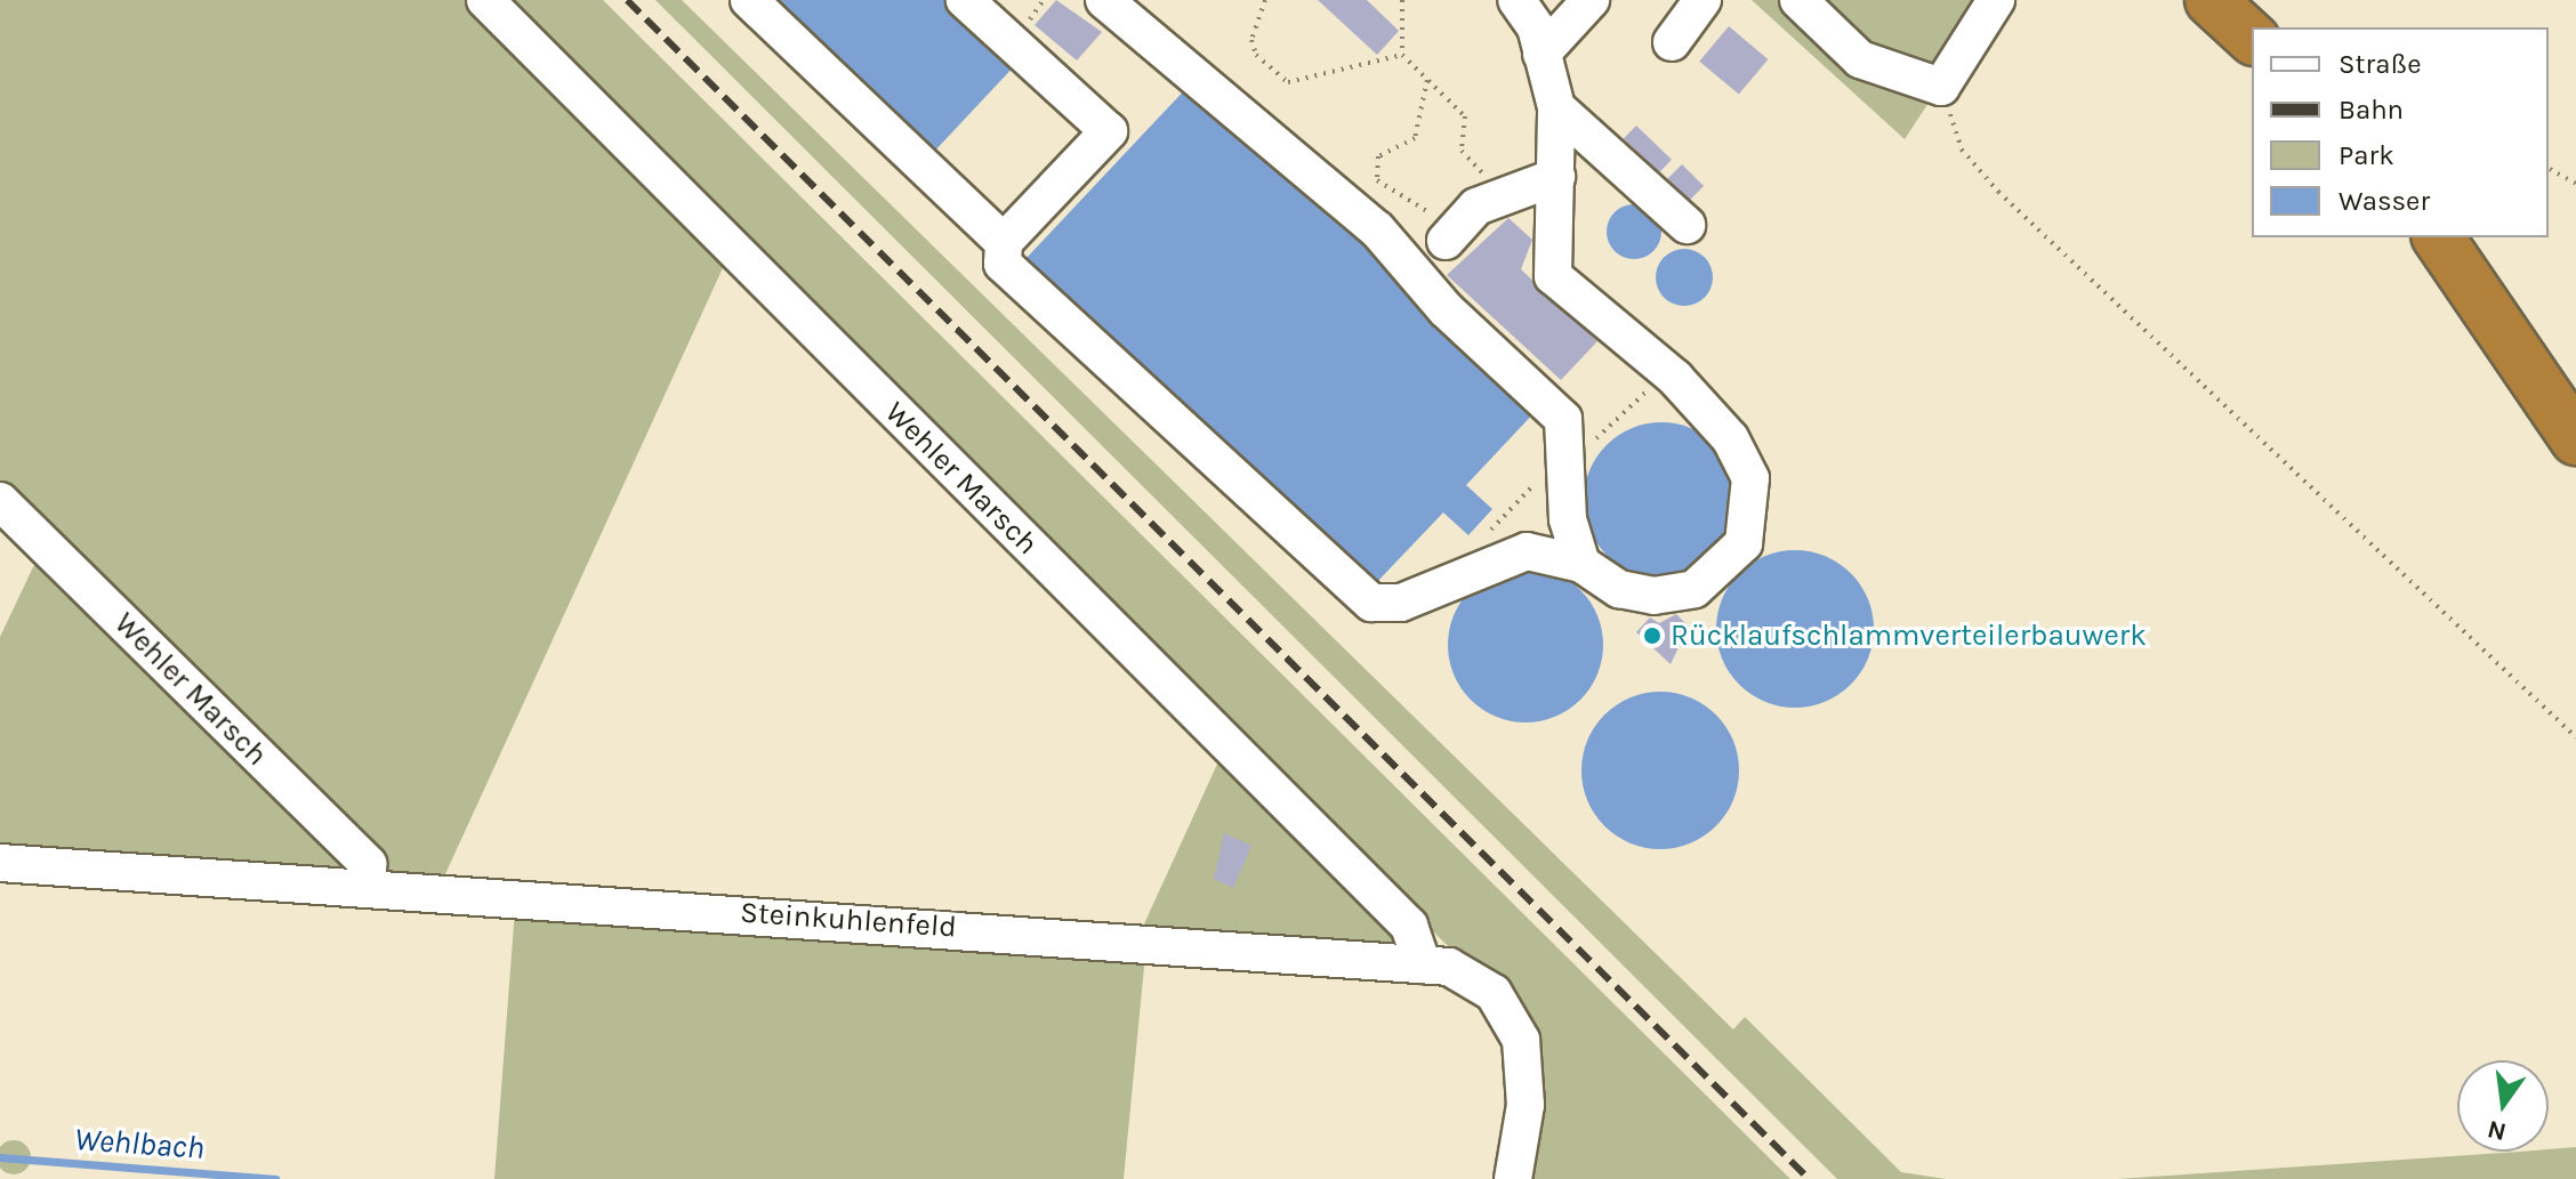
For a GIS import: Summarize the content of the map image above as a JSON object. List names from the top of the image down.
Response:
{
  "streets": {
    "street": ["Wehler Marsch", "Steinkuhlenfeld"]
  },
  "crossings": [
    ["Wehler Marsch", "Steinkuhlenfeld"]
  ],
  "water": ["Wehlbach"],
  "places": ["Rücklaufschlammverteilerbauwerk"],
  "legend": [
    "Straße",
    "Bahn",
    "Park",
    "Wasser"
  ],
  "north": "bottom"
}
